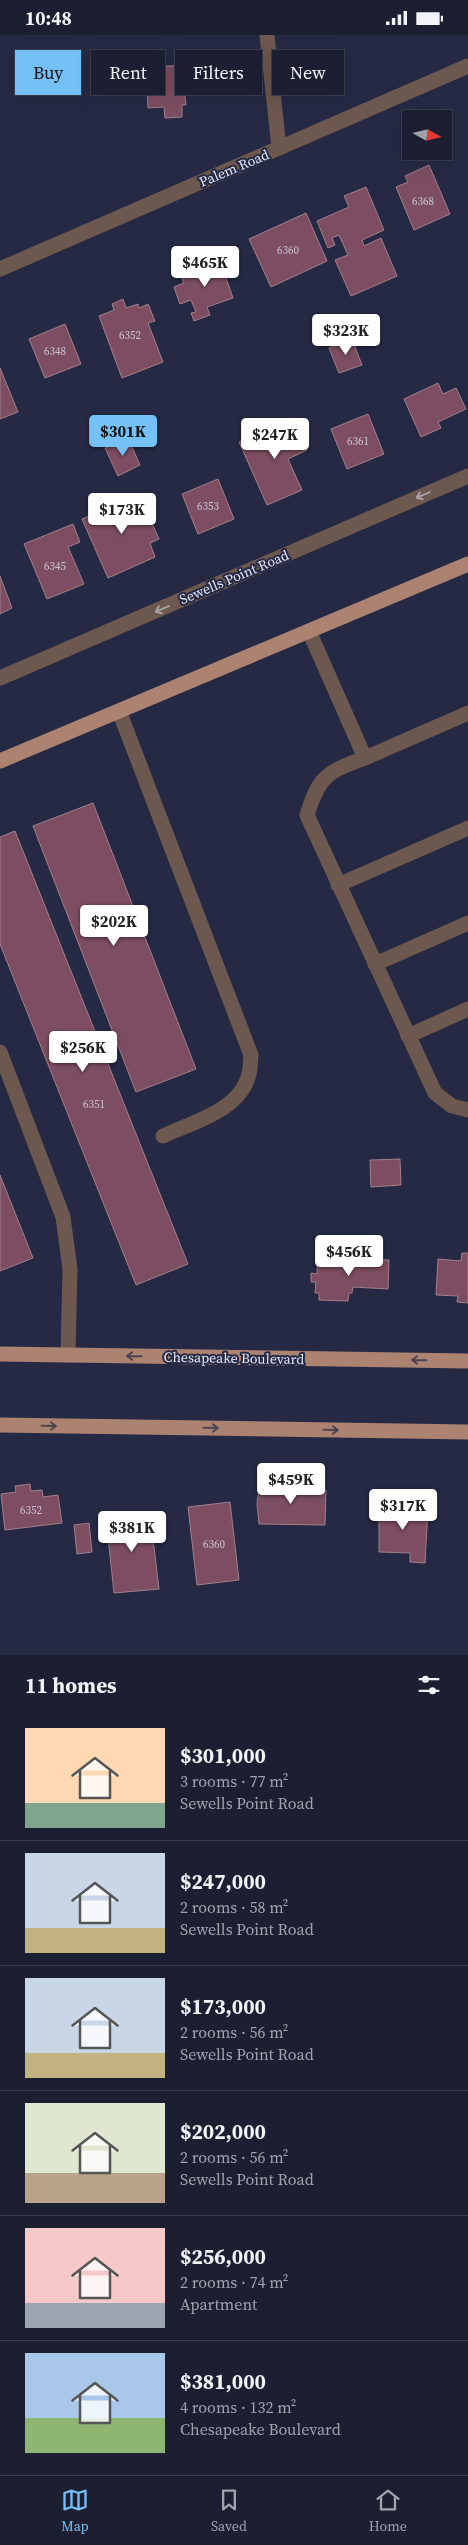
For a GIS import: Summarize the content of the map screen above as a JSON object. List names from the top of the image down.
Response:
{
  "streets": {
    "main road": ["Chesapeake Boulevard"],
    "street": ["Palem Road", "Sewells Point Road"]
  },
  "one_way": ["Sewells Point Road"],
  "house_numbers": [
    "6368",
    "6360",
    "6352",
    "6348",
    "6361",
    "6353",
    "6345",
    "6351",
    "6352",
    "6360"
  ],
  "north": "right",
  "page": {
    "status": "10:48",
    "chip": [
      "Buy",
      "Rent",
      "Filters",
      "New"
    ],
    "price": [
      "$465K",
      "$323K",
      "$301K",
      "$247K",
      "$173K",
      "$202K",
      "$256K",
      "$456K",
      "$459K",
      "$317K",
      "$381K"
    ],
    "heading": "11 homes",
    "list": [
      {
        "name": "$301,000",
        "note": "3 rooms · 77 m² · Sewells Point Road"
      },
      {
        "name": "$247,000",
        "note": "2 rooms · 58 m² · Sewells Point Road"
      },
      {
        "name": "$173,000",
        "note": "2 rooms · 56 m² · Sewells Point Road"
      },
      {
        "name": "$202,000",
        "note": "2 rooms · 56 m² · Sewells Point Road"
      },
      {
        "name": "$256,000",
        "note": "2 rooms · 74 m² · Apartment"
      },
      {
        "name": "$381,000",
        "note": "4 rooms · 132 m² · Chesapeake Boulevard"
      }
    ],
    "tabs": ["Map", "Saved", "Home"]
  }
}
